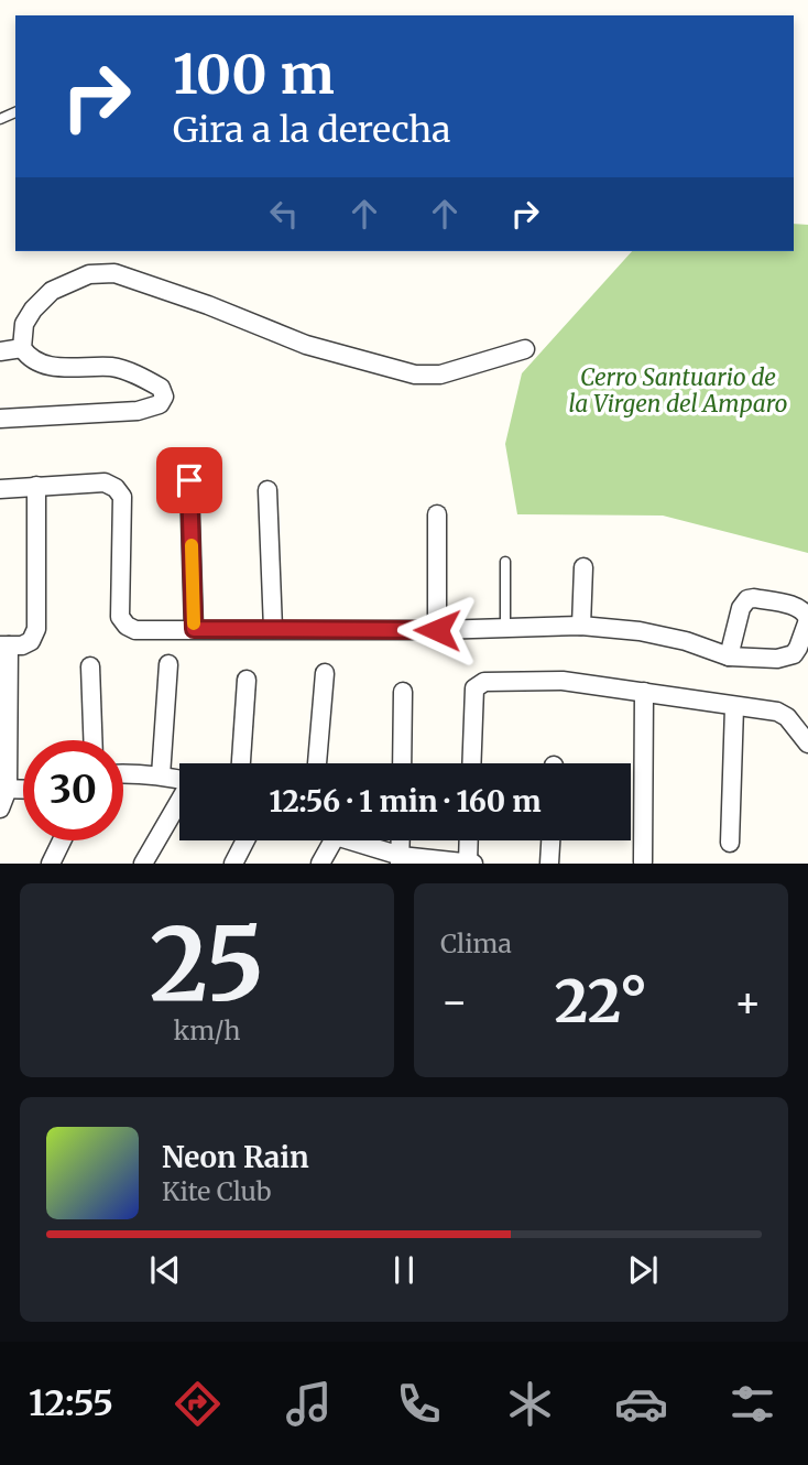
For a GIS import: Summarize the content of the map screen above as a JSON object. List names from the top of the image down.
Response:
{
  "parks": ["Cerro Santuario de la Virgen del Amparo"],
  "page": {
    "turn": ["100 m", "Gira a la derecha"],
    "limit": "30",
    "trip": "12:56 · 1 min · 160 m",
    "tile": [
      ["25", "km/h"],
      "Clima"
    ],
    "heat": ["−", "22°", "+"],
    "song": ["Neon Rain", "Kite Club"],
    "tabs": "12:55"
  }
}
